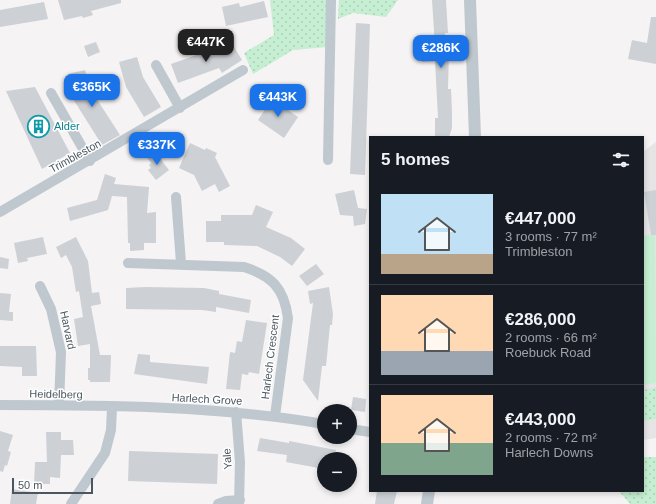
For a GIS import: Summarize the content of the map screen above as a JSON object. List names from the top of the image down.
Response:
{
  "streets": {
    "street": [
      "Trimbleston",
      "Harvard",
      "Harlech Crescent",
      "Heidelberg",
      "Harlech Grove",
      "Yale"
    ]
  },
  "crossings": [
    ["Harvard", "Heidelberg"],
    ["Harlech Crescent", "Harlech Grove"],
    ["Heidelberg", "Harlech Grove"],
    ["Harlech Grove", "Yale"]
  ],
  "places": {
    "building": ["Alder"]
  },
  "scale_bar": "50 m",
  "page": {
    "price": [
      "€447K",
      "€286K",
      "€365K",
      "€443K",
      "€337K"
    ],
    "heading": "5 homes",
    "list": [
      {
        "name": "€447,000",
        "note": "3 rooms · 77 m² · Trimbleston"
      },
      {
        "name": "€286,000",
        "note": "2 rooms · 66 m² · Roebuck Road"
      },
      {
        "name": "€443,000",
        "note": "2 rooms · 72 m² · Harlech Downs"
      }
    ],
    "map_buttons": ["+", "−"],
    "scale": "50 m"
  }
}
